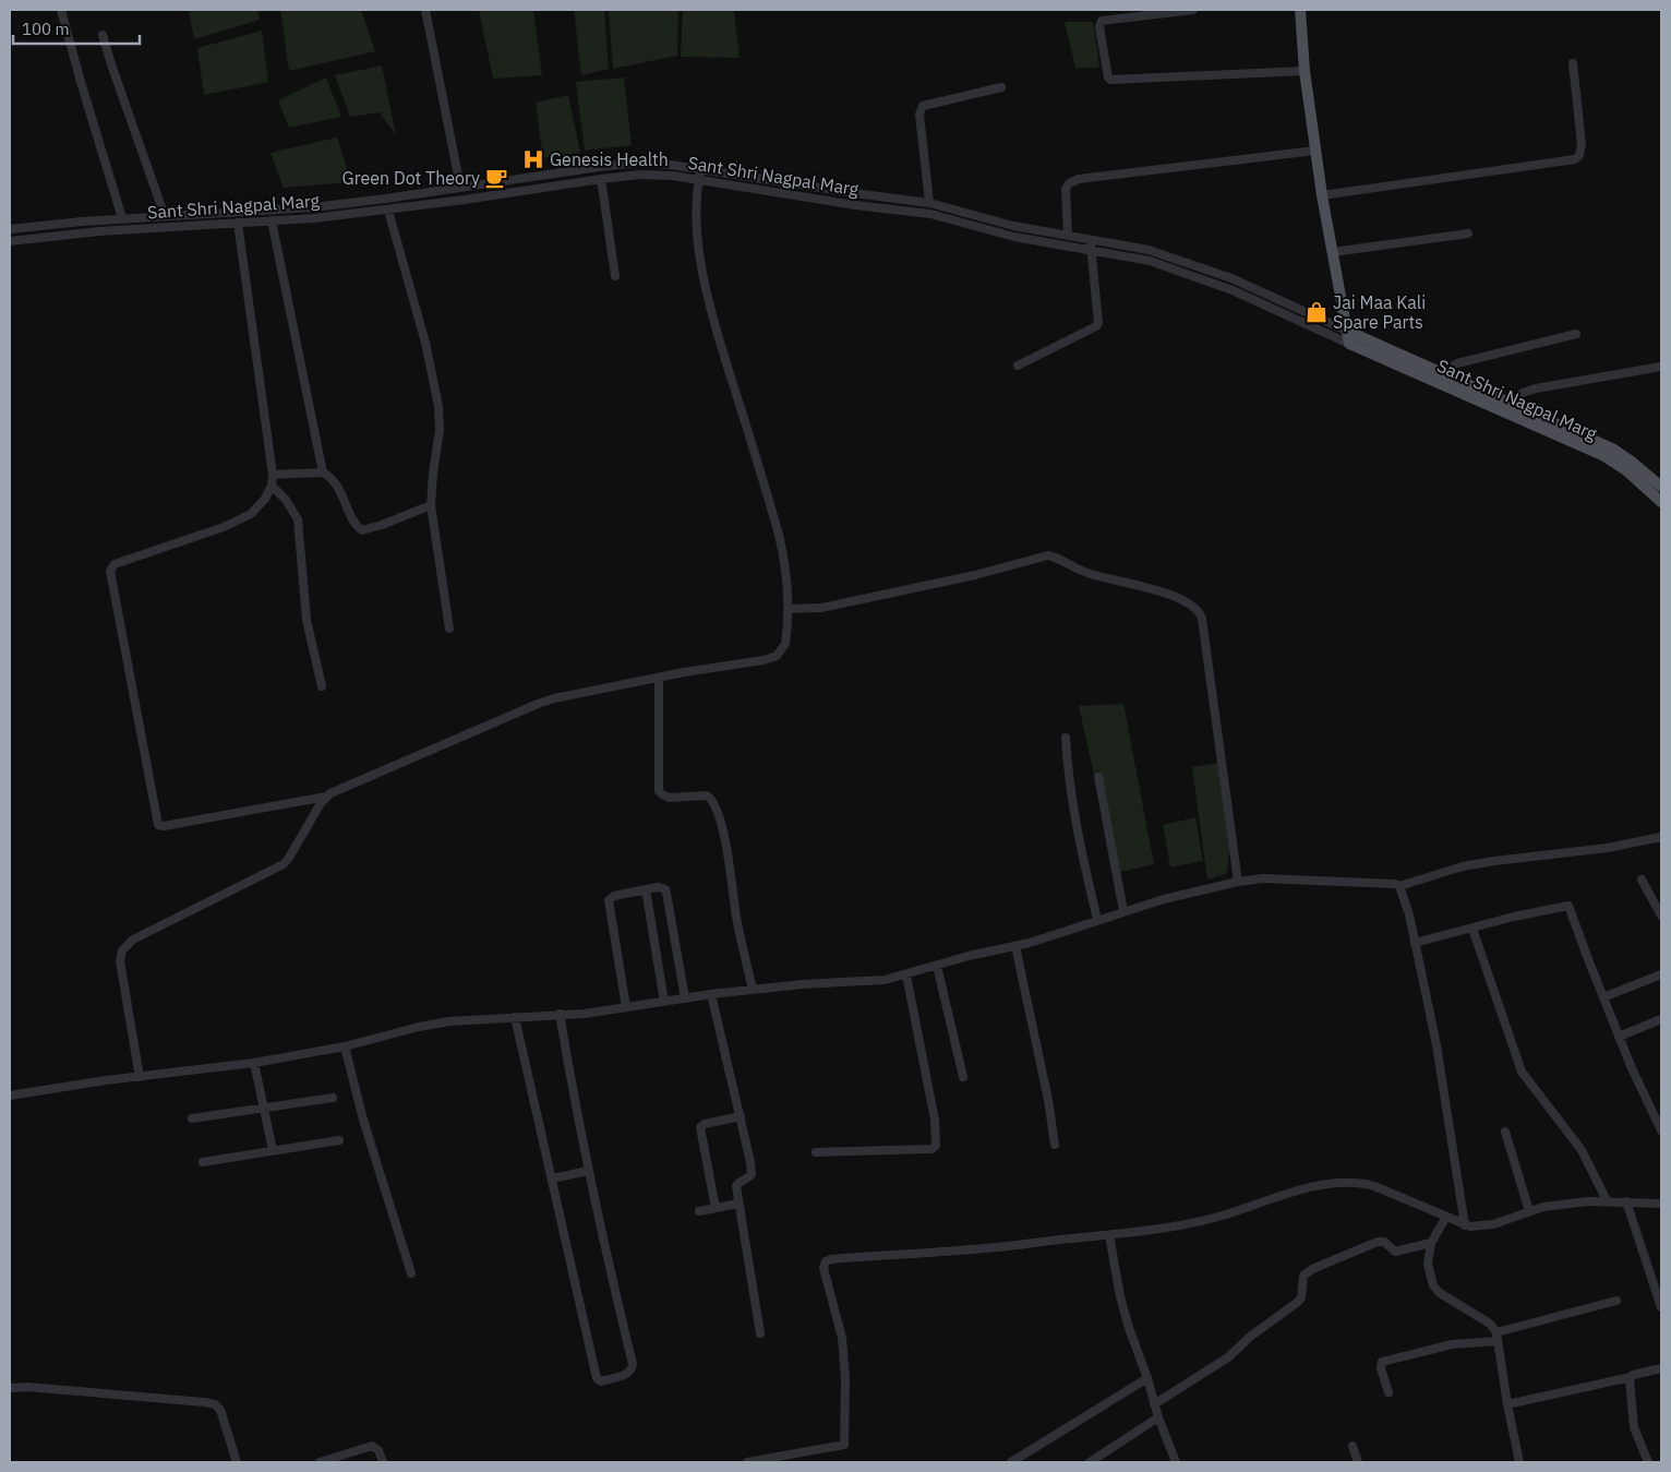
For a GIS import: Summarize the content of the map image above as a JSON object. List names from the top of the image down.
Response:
{
  "streets": {
    "main road": ["Sant Shri Nagpal Marg"]
  },
  "places": {
    "hospital": ["Genesis Health"],
    "cafe": ["Green Dot Theory"],
    "shop": ["Jai Maa Kali Spare Parts"]
  },
  "scale_bar": "100 m"
}
